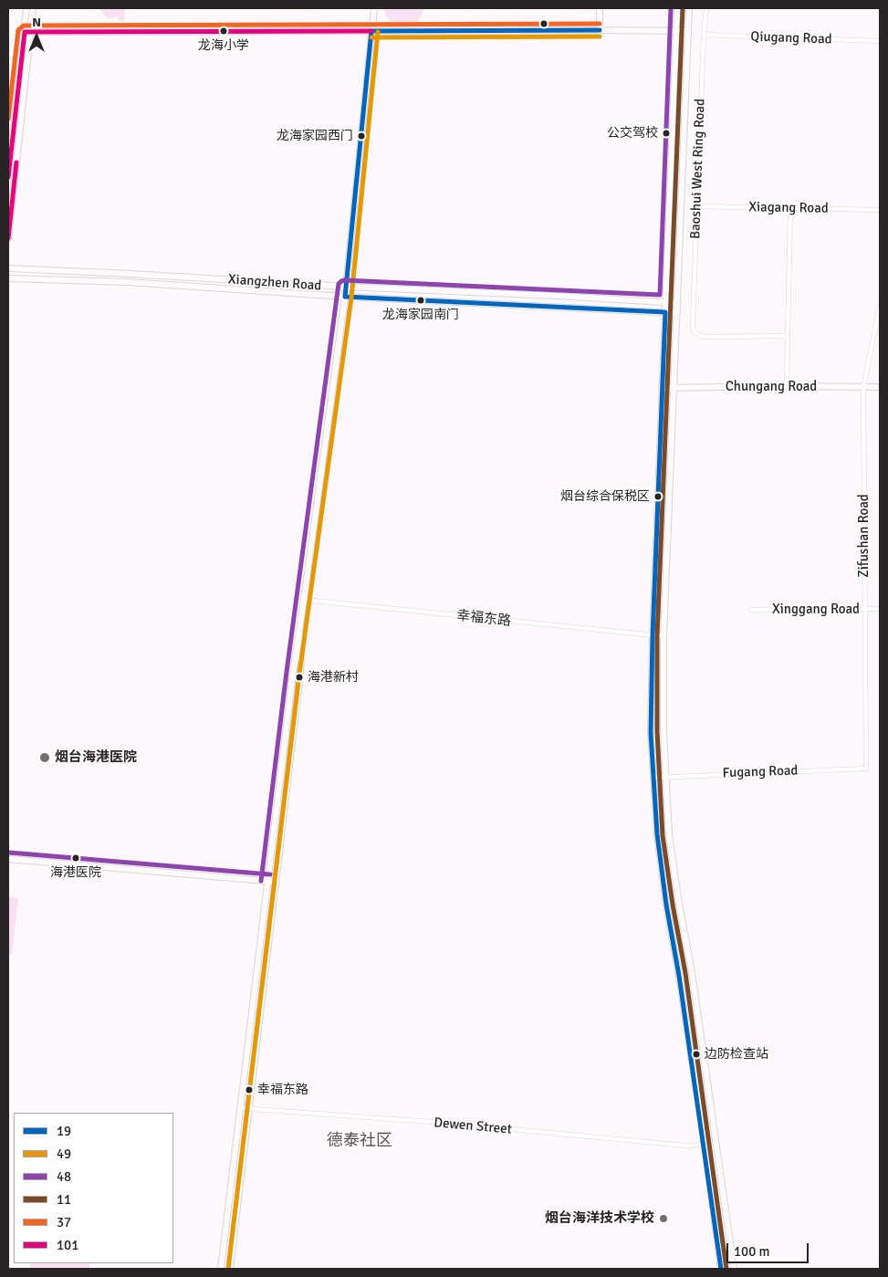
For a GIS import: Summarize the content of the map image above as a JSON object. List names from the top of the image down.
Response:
{
  "streets": {
    "street": [
      "Qiugang Road",
      "Baoshui West Ring Road",
      "Xiagang Road",
      "Xiangzhen Road",
      "Chungang Road",
      "Zifushan Road",
      "Xinggang Road",
      "幸福东路",
      "Fugang Road",
      "Dewen Street"
    ]
  },
  "crossings": [
    ["Qiugang Road", "Baoshui West Ring Road"],
    ["Baoshui West Ring Road", "Xiagang Road"],
    ["Chungang Road", "Zifushan Road"],
    ["Zifushan Road", "Xinggang Road"],
    ["Zifushan Road", "Fugang Road"]
  ],
  "districts": ["德泰社区"],
  "places": [
    "龙海小学",
    "公交驾校",
    "龙海家园西门",
    "龙海家园南门",
    "烟台综合保税区",
    "海港新村",
    "烟台海港医院",
    "海港医院",
    "边防检查站",
    "幸福东路",
    "烟台海洋技术学校"
  ],
  "lines": [
    "transit line 48",
    "transit line 11",
    "transit line 37",
    "transit line 19",
    "transit line 101",
    "transit line 49"
  ],
  "legend": [
    "19",
    "49",
    "48",
    "11",
    "37",
    "101"
  ],
  "scale_bar": "100 m",
  "north": "top"
}
